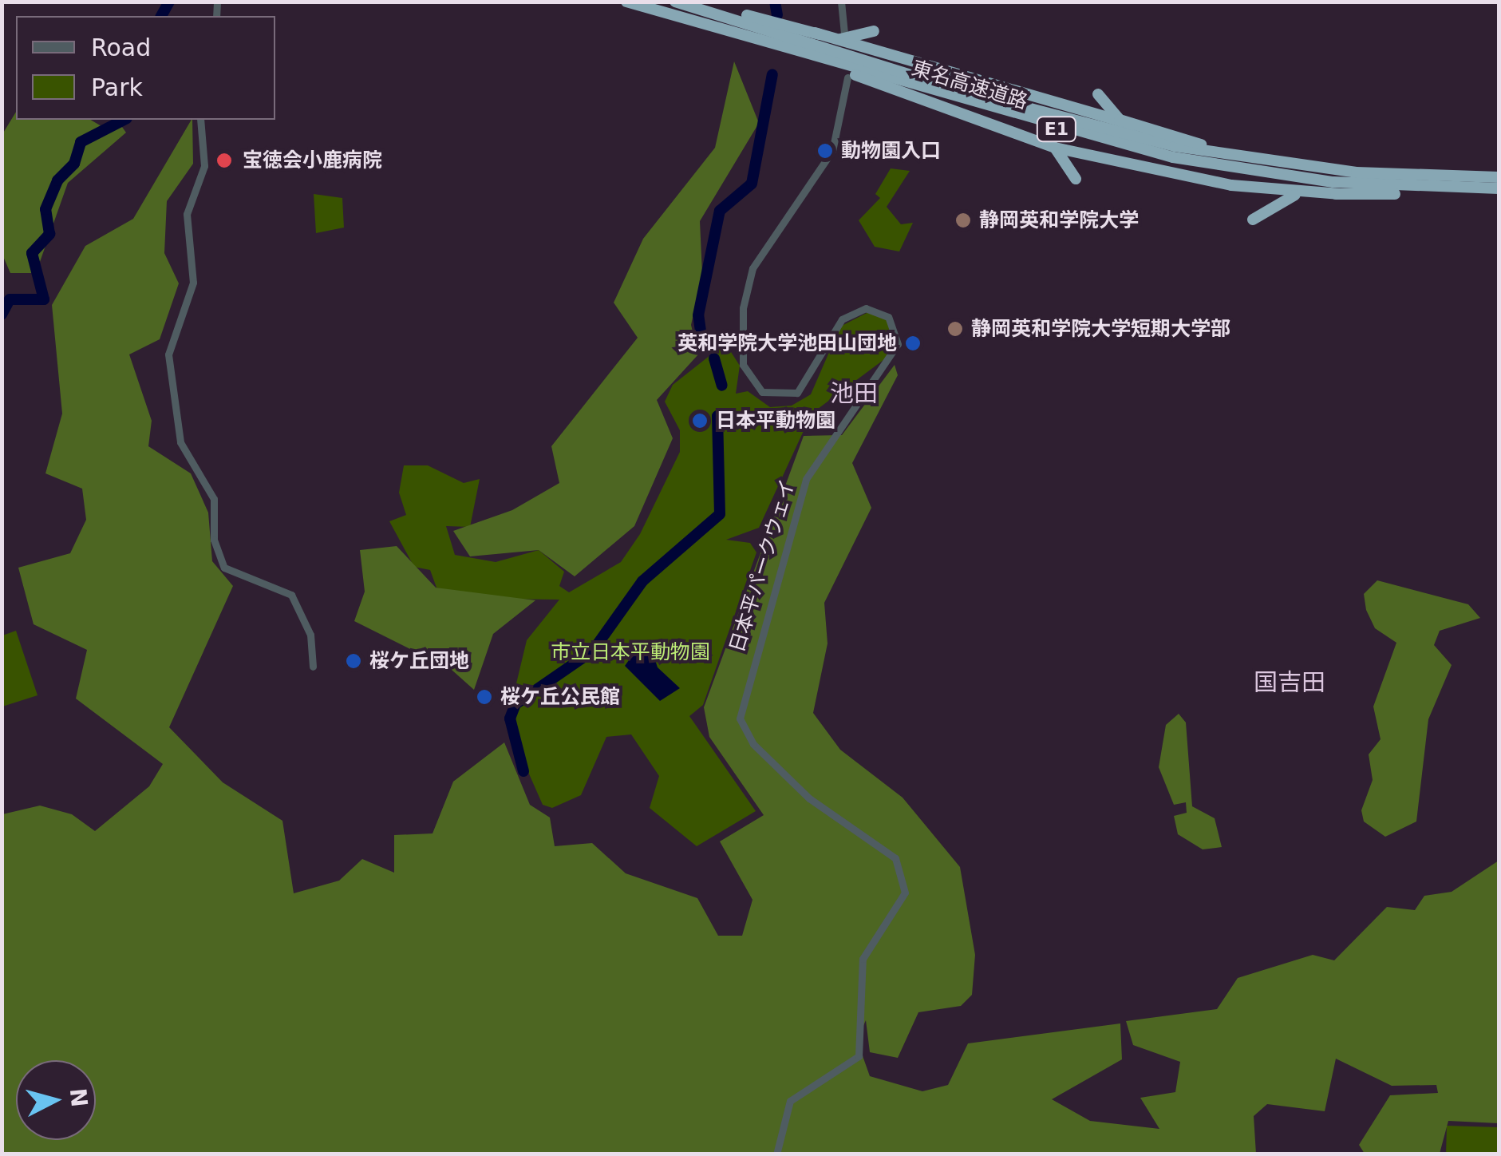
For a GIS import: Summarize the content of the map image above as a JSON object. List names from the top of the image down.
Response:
{
  "streets": {
    "highway": ["東名高速道路", "E1"],
    "street": ["日本平パークウェイ"]
  },
  "districts": ["池田", "国吉田"],
  "parks": ["市立日本平動物園"],
  "places": [
    "動物園入口",
    "宝徳会小鹿病院",
    "静岡英和学院大学",
    "静岡英和学院大学短期大学部",
    "英和学院大学池田山団地",
    "日本平動物園",
    "桜ケ丘団地",
    "桜ケ丘公民館"
  ],
  "legend": ["Road", "Park"],
  "north": "right"
}
